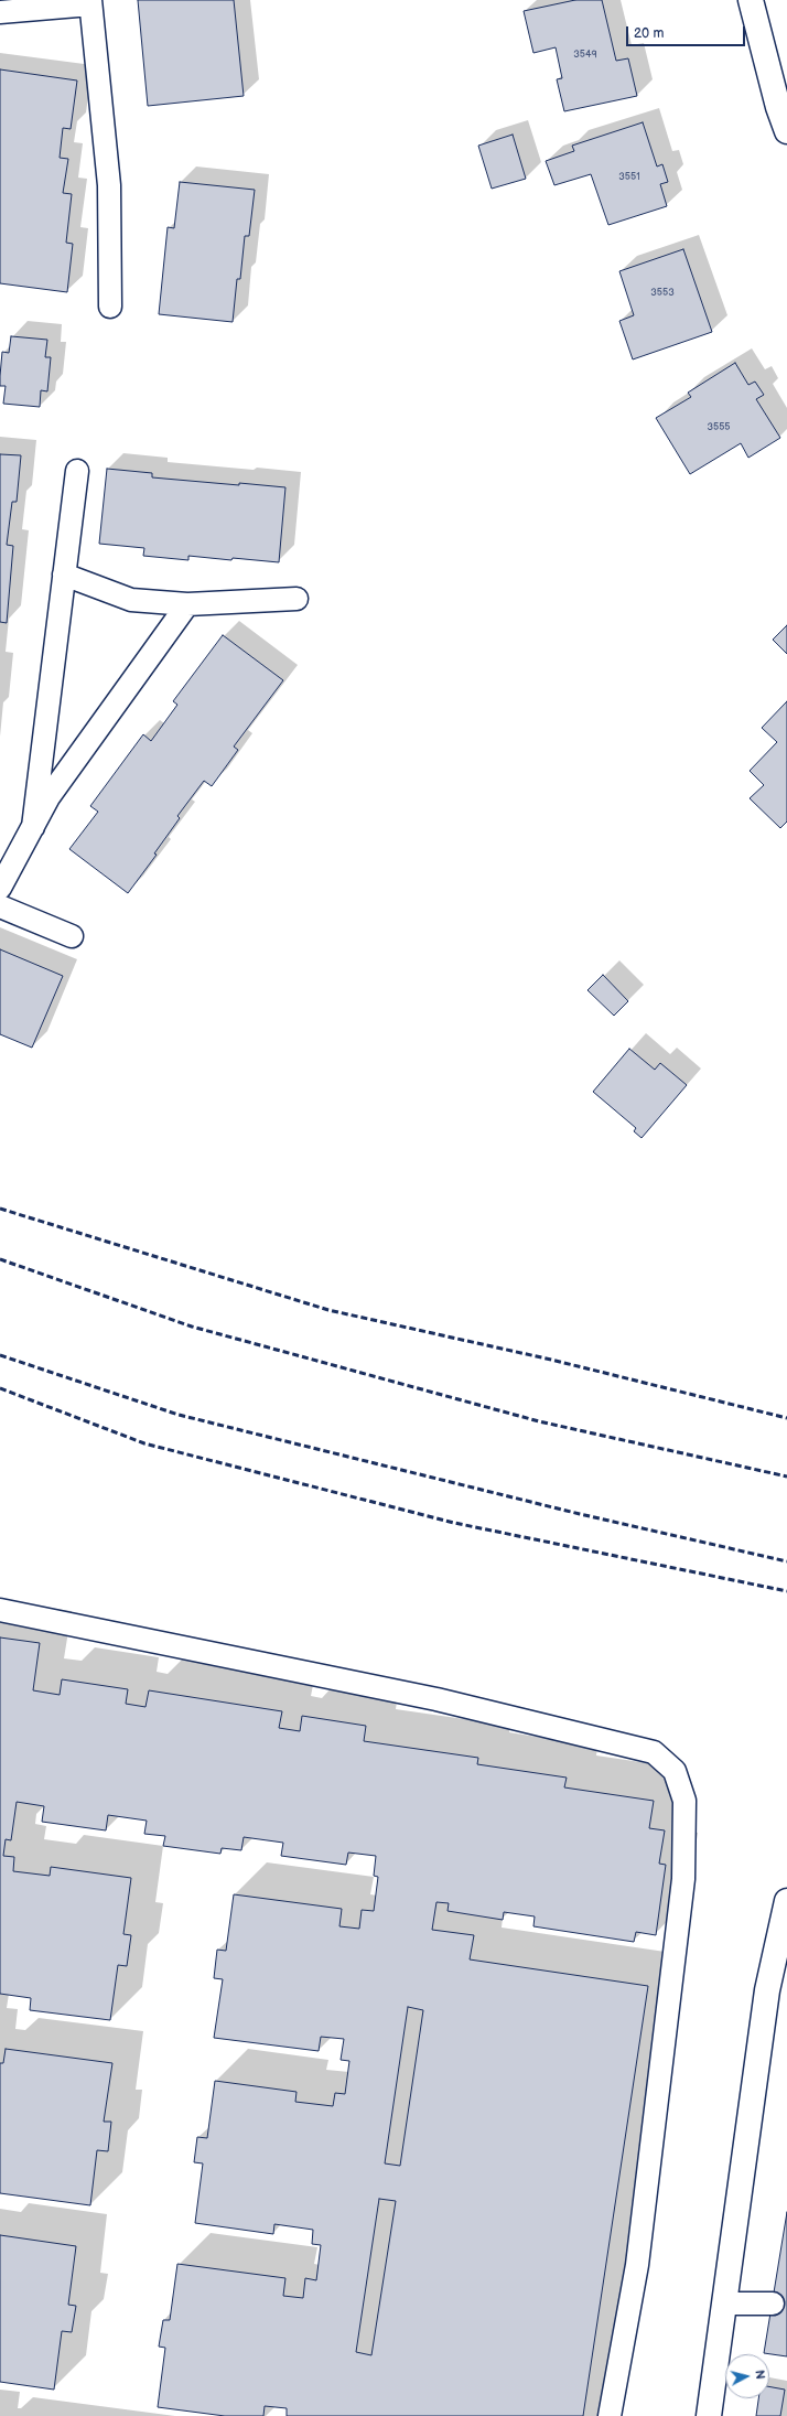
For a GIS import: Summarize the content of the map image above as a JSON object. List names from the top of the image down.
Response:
{
  "house_numbers": [
    "3549",
    "3551",
    "3553",
    "3555"
  ],
  "scale_bar": "20 m",
  "north": "right"
}
